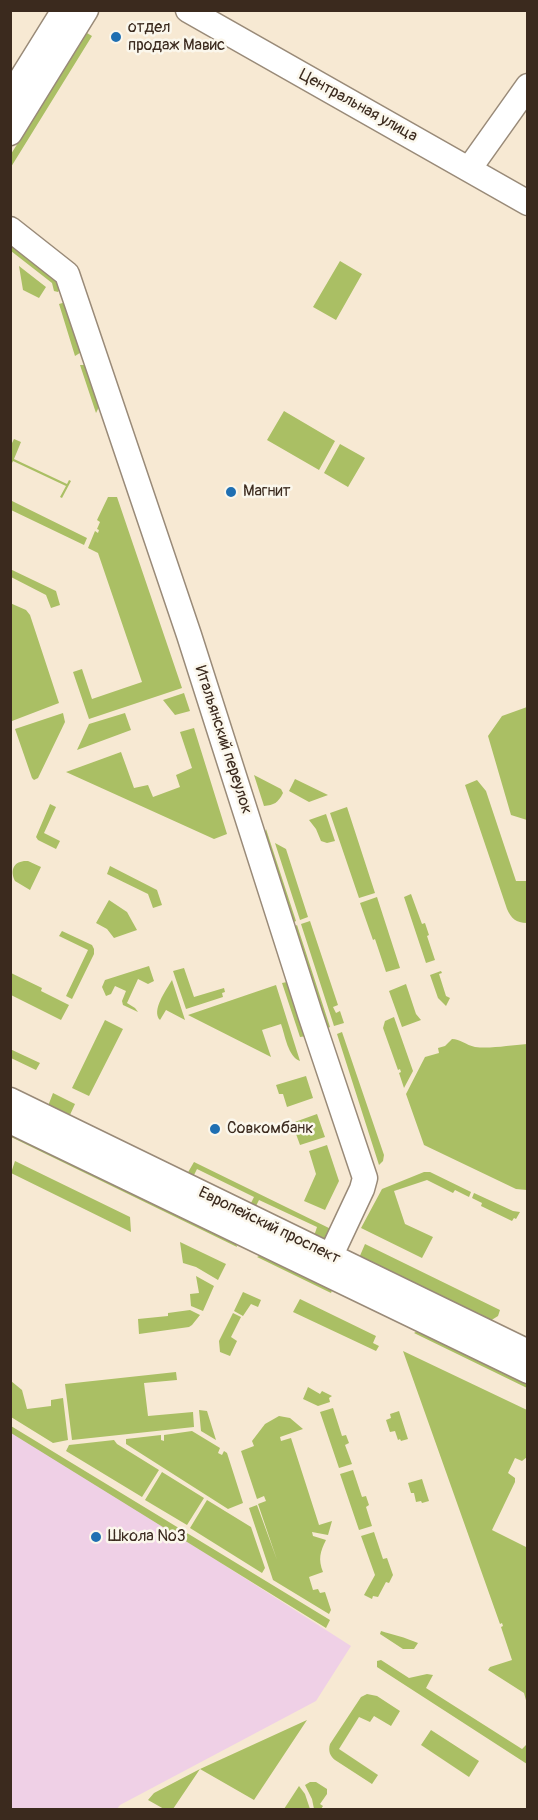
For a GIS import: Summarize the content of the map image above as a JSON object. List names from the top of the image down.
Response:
{
  "streets": {
    "street": ["Центральная улица", "Итальянский переулок", "Европейский проспект"]
  },
  "crossings": [
    ["Итальянский переулок", "Европейский проспект"]
  ],
  "places": [
    "отдел продаж Мавис",
    "Магнит",
    "Совкомбанк",
    "Школа №3"
  ]
}
